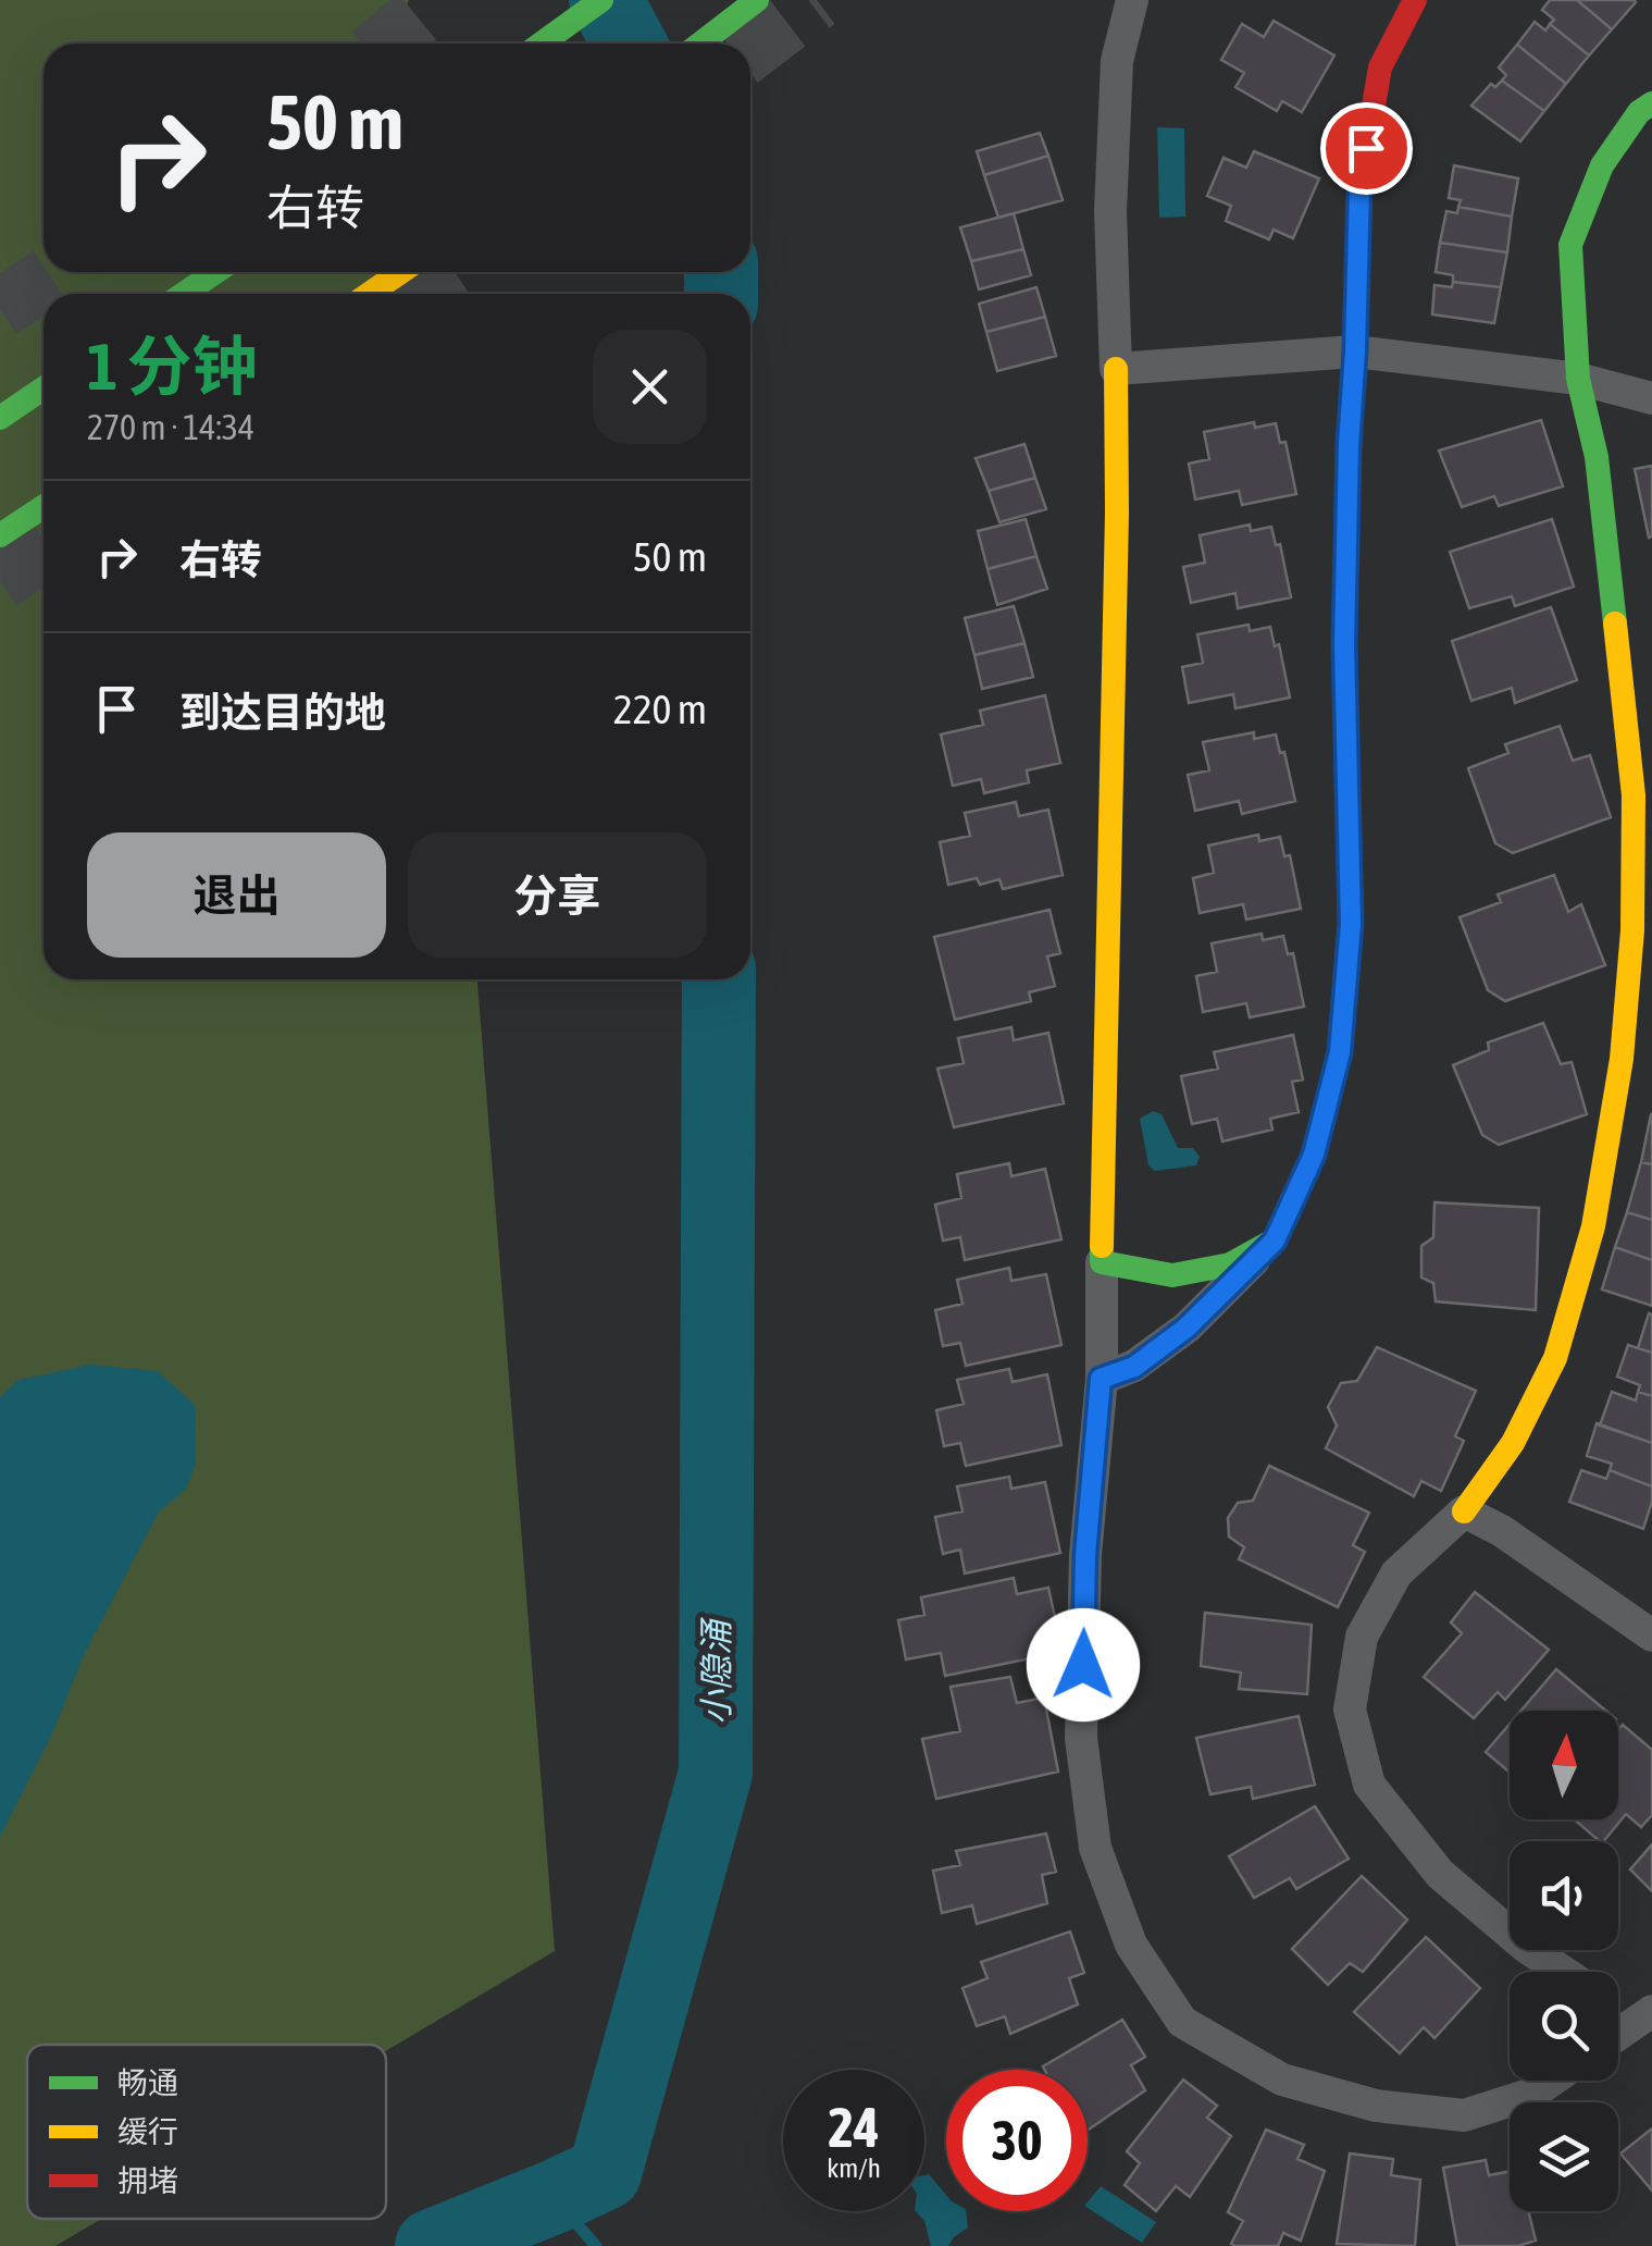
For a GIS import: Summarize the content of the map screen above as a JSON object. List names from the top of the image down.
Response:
{
  "water": ["小隐涌"],
  "legend": ["畅通", "缓行", "拥堵"],
  "north": "top",
  "page": {
    "turn": ["50 m", "右转"],
    "heading": ["1 分钟", "270 m · 14:34"],
    "list": [
      {
        "name": "右转",
        "value": "50 m"
      },
      {
        "name": "到达目的地",
        "value": "220 m"
      }
    ],
    "buttons": ["退出", "分享"],
    "speed": "24 km/h",
    "limit": "30"
  }
}
